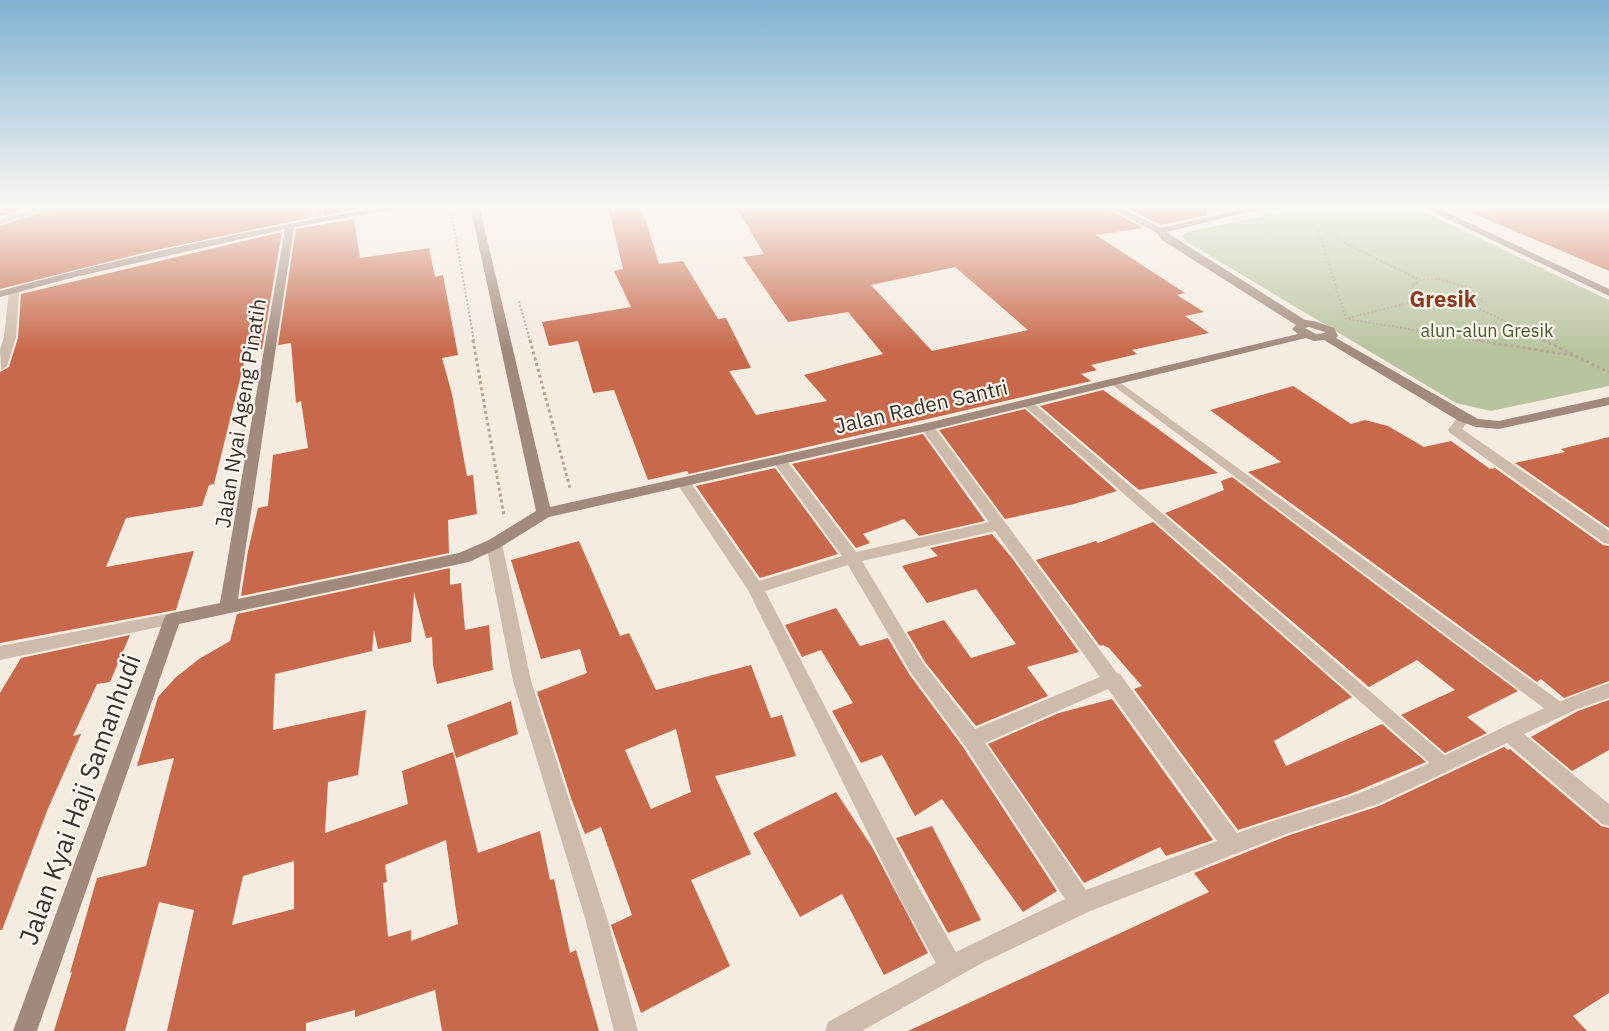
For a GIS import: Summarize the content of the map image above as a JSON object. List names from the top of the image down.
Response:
{
  "streets": {
    "main road": ["Jalan Raden Santri", "Jalan Nyai Ageng Pinatih", "Jalan Kyai Haji Samanhudi"]
  },
  "crossings": [
    ["Jalan Raden Santri", "Jalan Nyai Ageng Pinatih"],
    ["Jalan Raden Santri", "Jalan Kyai Haji Samanhudi"]
  ],
  "districts": ["Gresik"],
  "parks": ["alun-alun Gresik"]
}
